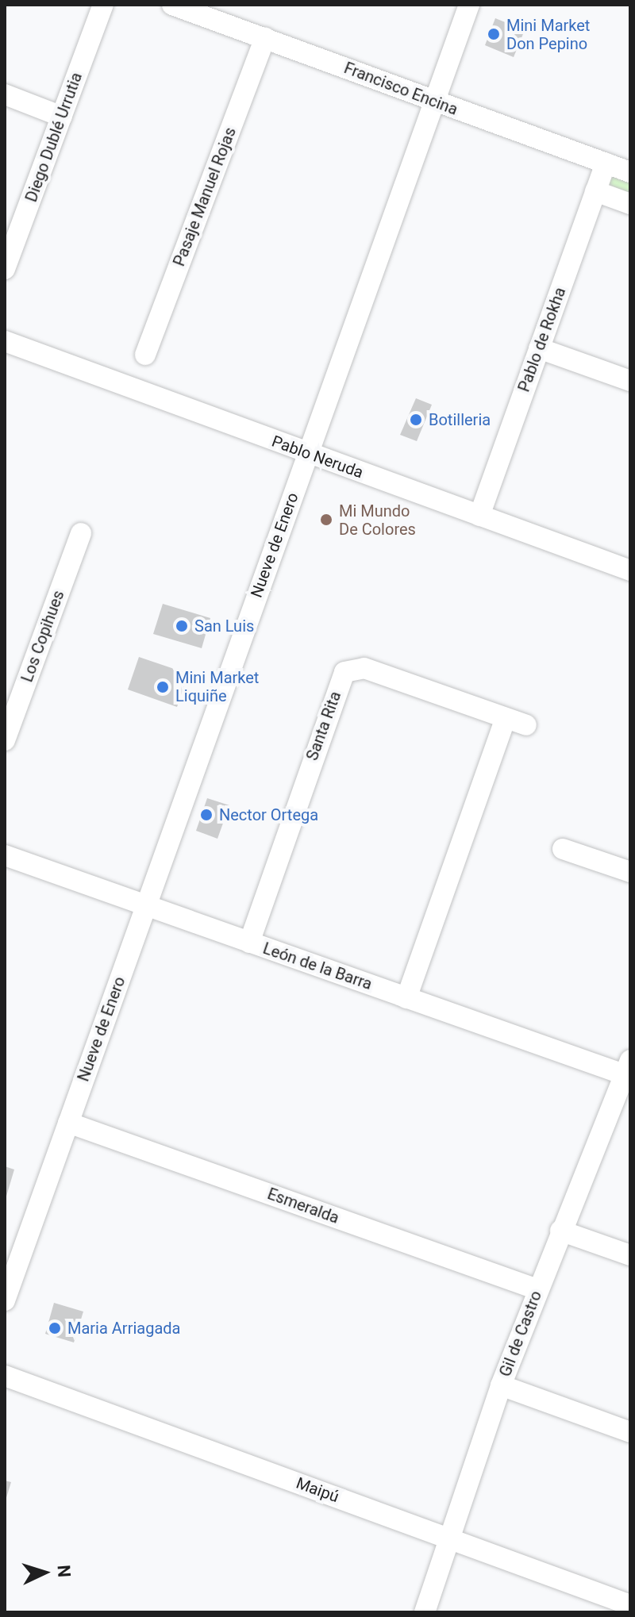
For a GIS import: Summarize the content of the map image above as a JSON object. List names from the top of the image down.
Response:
{
  "streets": {
    "street": [
      "Francisco Encina",
      "Diego Dublé Urrutia",
      "Pasaje Manuel Rojas",
      "Pablo de Rokha",
      "Pablo Neruda",
      "Nueve de Enero",
      "Los Copihues",
      "Santa Rita",
      "León de la Barra",
      "Esmeralda",
      "Gil de Castro",
      "Maipú"
    ]
  },
  "crossings": [
    ["Francisco Encina", "Pasaje Manuel Rojas"],
    ["Francisco Encina", "Pablo de Rokha"],
    ["Francisco Encina", "Nueve de Enero"],
    ["Pablo de Rokha", "Pablo Neruda"],
    ["Pablo Neruda", "Nueve de Enero"],
    ["Nueve de Enero", "León de la Barra"],
    ["Nueve de Enero", "Esmeralda"],
    ["Santa Rita", "León de la Barra"],
    ["León de la Barra", "Gil de Castro"],
    ["Esmeralda", "Gil de Castro"],
    ["Gil de Castro", "Maipú"]
  ],
  "places": [
    "Mini Market Don Pepino",
    "Botilleria",
    "Mi Mundo De Colores",
    "San Luis",
    "Mini Market Liquiñe",
    "Nector Ortega",
    "Maria Arriagada"
  ],
  "north": "right"
}
